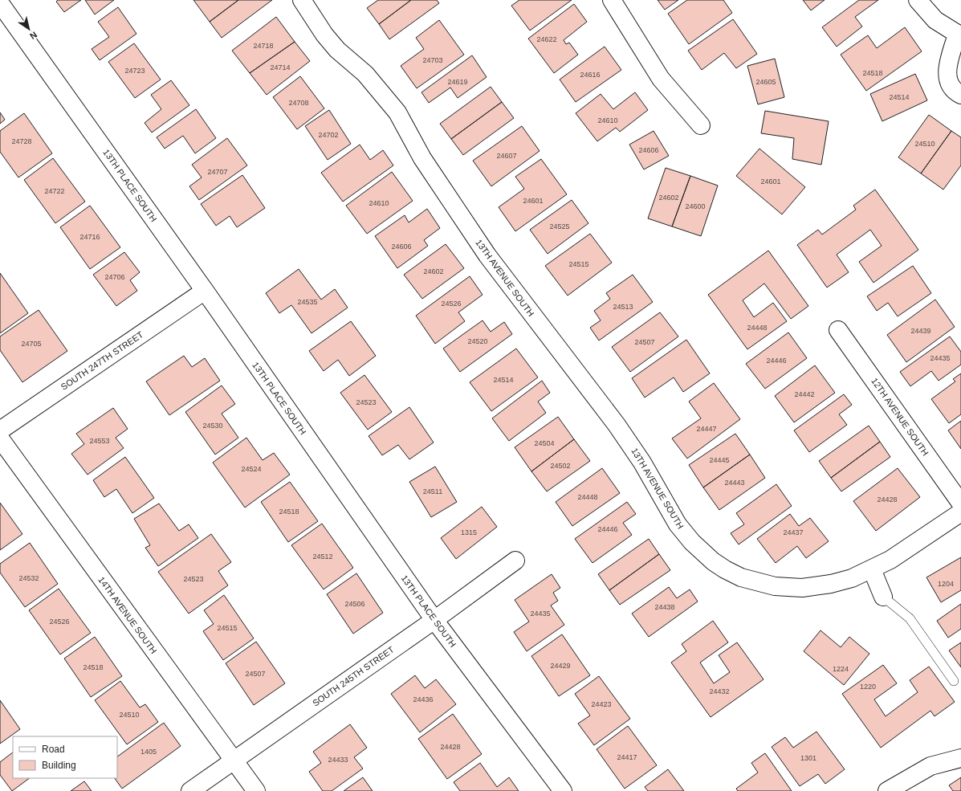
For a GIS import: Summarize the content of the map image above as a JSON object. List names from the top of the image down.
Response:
{
  "streets": {
    "street": [
      "13TH PLACE SOUTH",
      "13TH AVENUE SOUTH",
      "SOUTH 247TH STREET",
      "12TH AVENUE SOUTH",
      "14TH AVENUE SOUTH",
      "SOUTH 245TH STREET"
    ]
  },
  "crossings": [
    ["13TH PLACE SOUTH", "SOUTH 247TH STREET"],
    ["13TH PLACE SOUTH", "SOUTH 245TH STREET"],
    ["14TH AVENUE SOUTH", "SOUTH 245TH STREET"]
  ],
  "house_numbers": [
    "24622",
    "24718",
    "24703",
    "24714",
    "24723",
    "24518",
    "24616",
    "24619",
    "24605",
    "24514",
    "24708",
    "24610",
    "24702",
    "24728",
    "24510",
    "24606",
    "24607",
    "24707",
    "24601",
    "24722",
    "24602",
    "24601",
    "24610",
    "24600",
    "24525",
    "24716",
    "24606",
    "24515",
    "24602",
    "24706",
    "24535",
    "24526",
    "24513",
    "24448",
    "24439",
    "24520",
    "24507",
    "24705",
    "24435",
    "24446",
    "24514",
    "24442",
    "24523",
    "24530",
    "24447",
    "24553",
    "24504",
    "24445",
    "24502",
    "24524",
    "24443",
    "24511",
    "24448",
    "24428",
    "24518",
    "24446",
    "1315",
    "24437",
    "24512",
    "24532",
    "24523",
    "1204",
    "24506",
    "24438",
    "24435",
    "24526",
    "24515",
    "24429",
    "24518",
    "1224",
    "24507",
    "1220",
    "24432",
    "24436",
    "24423",
    "24510",
    "24428",
    "1405",
    "24417",
    "1301",
    "24433"
  ],
  "legend": ["Road", "Building"],
  "north": "bottom right"
}
